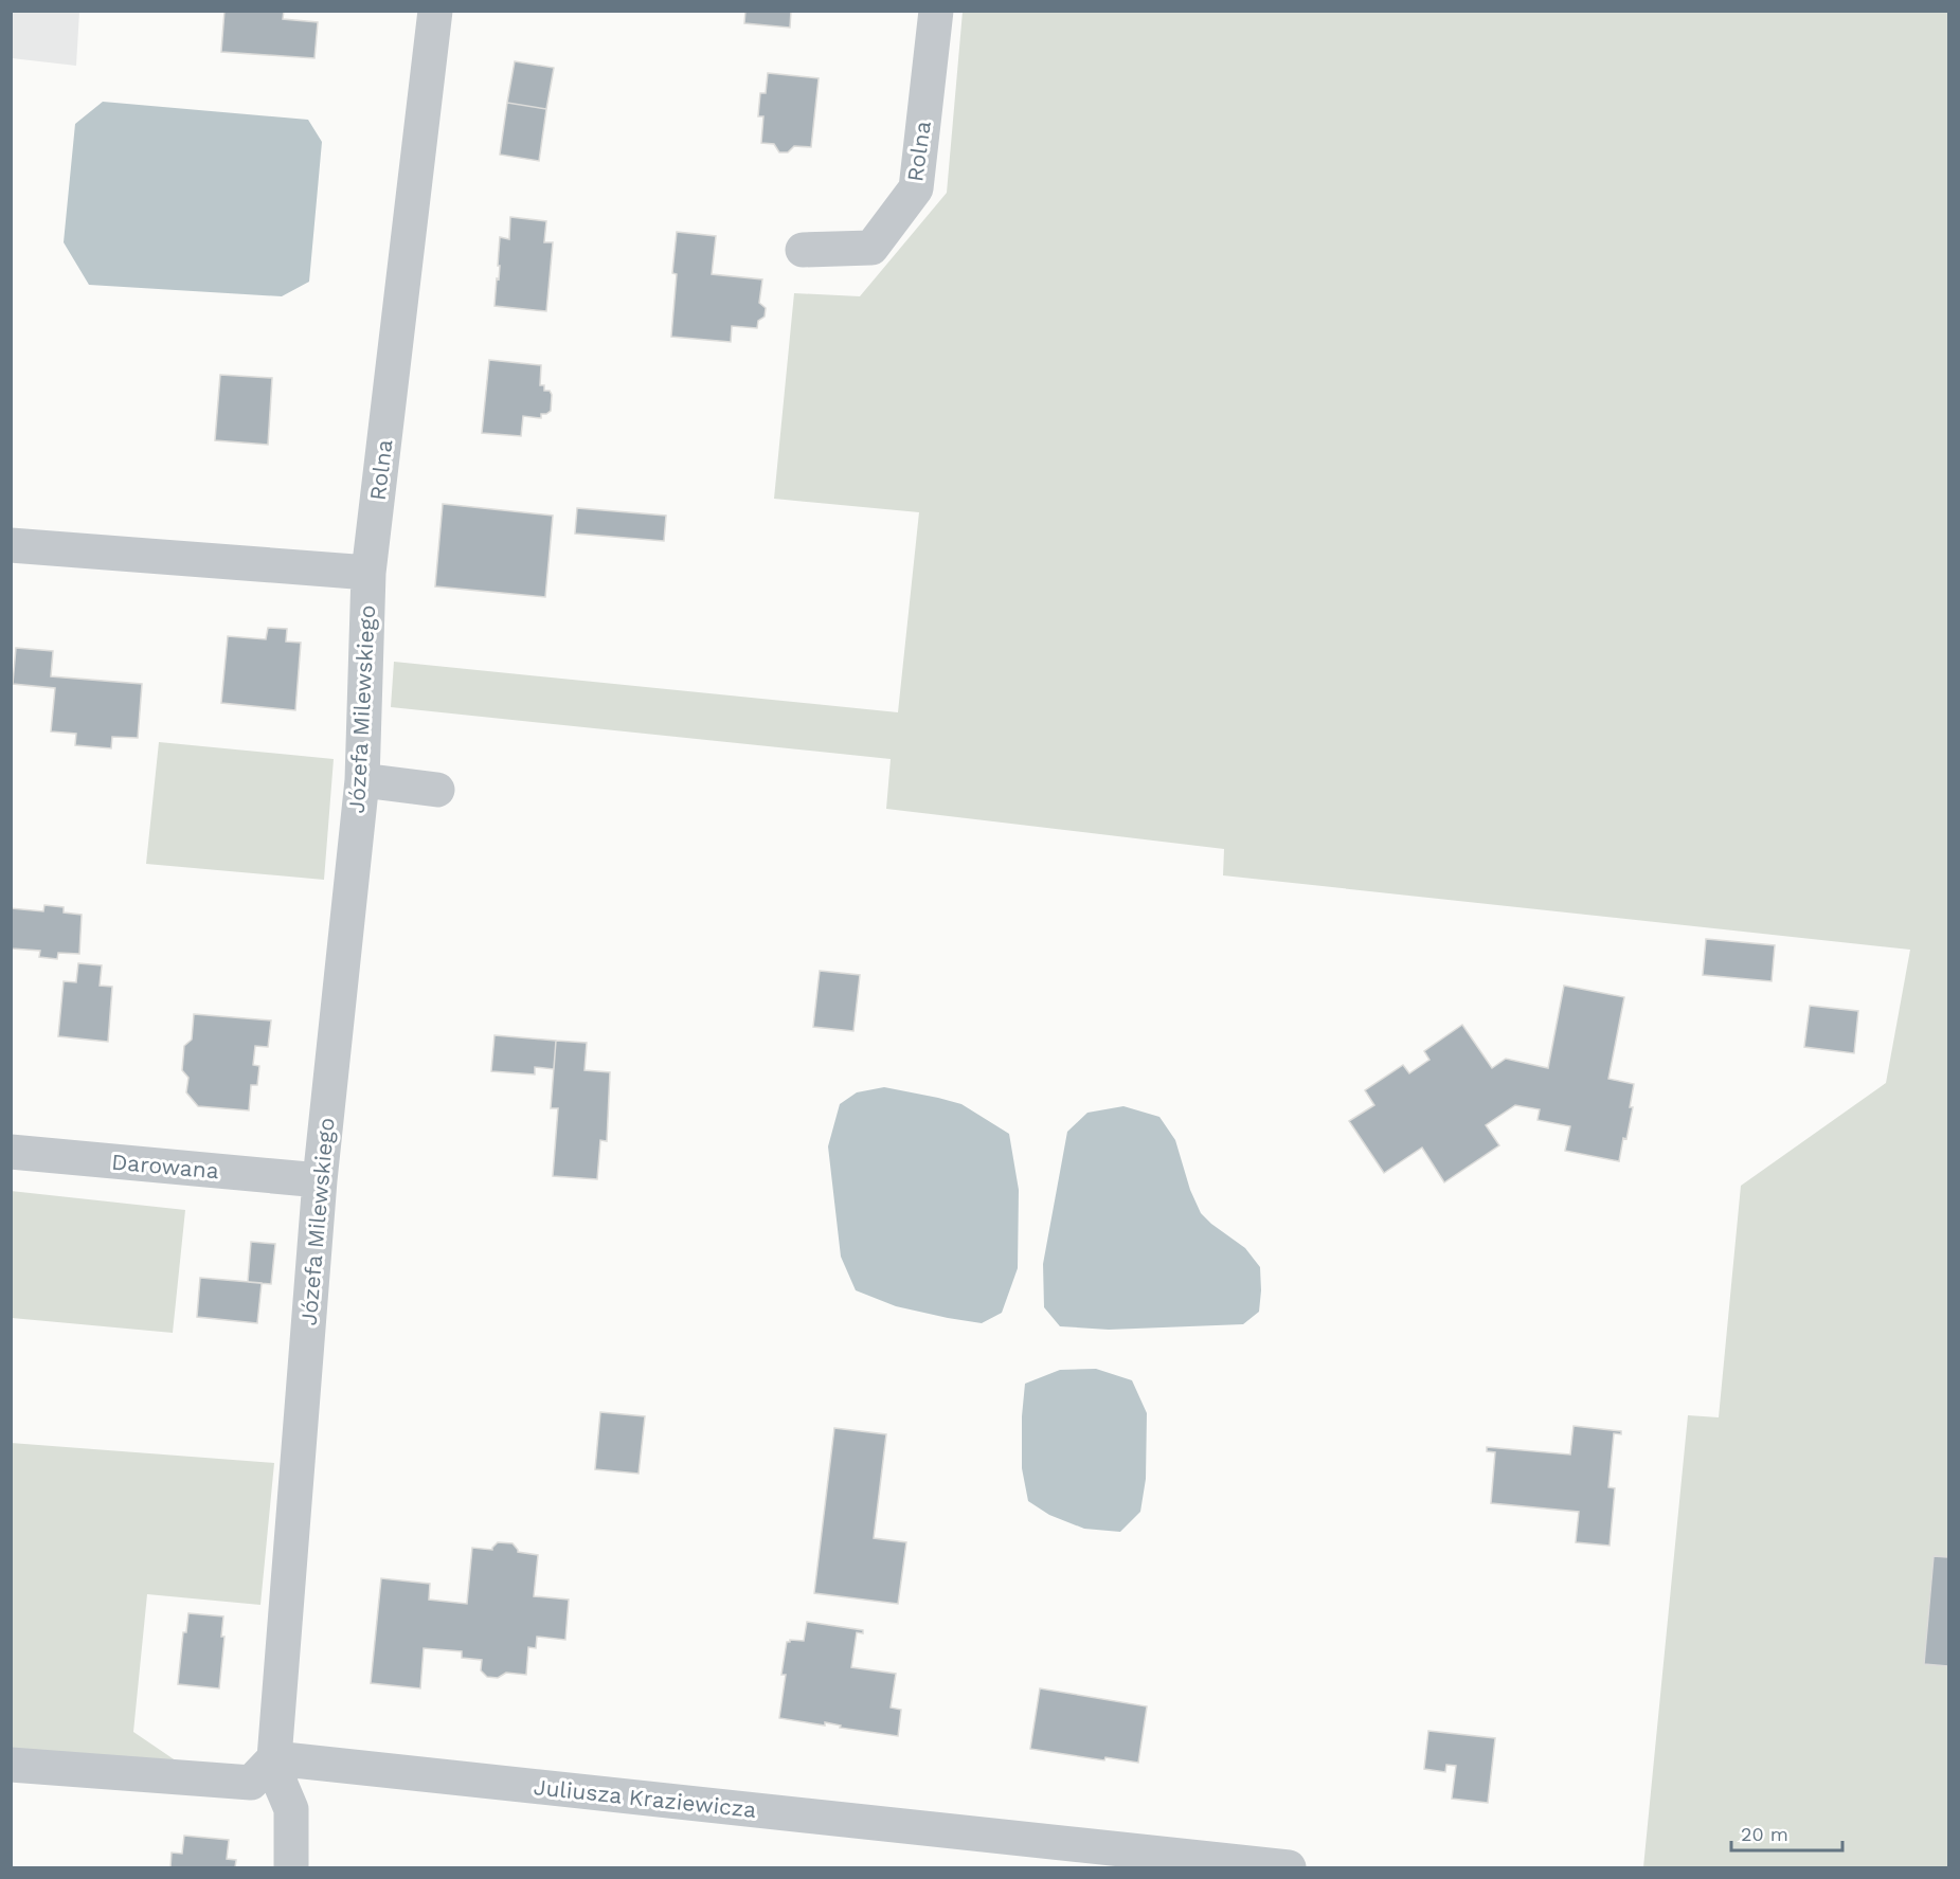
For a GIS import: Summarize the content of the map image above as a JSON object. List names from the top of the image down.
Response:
{
  "streets": {
    "street": [
      "Rolna",
      "Józefa Milewskiego",
      "Darowana",
      "Juliusza Kraziewicza"
    ]
  },
  "crossings": [
    ["Rolna", "Józefa Milewskiego"],
    ["Józefa Milewskiego", "Darowana"],
    ["Józefa Milewskiego", "Juliusza Kraziewicza"]
  ],
  "scale_bar": "20 m"
}
